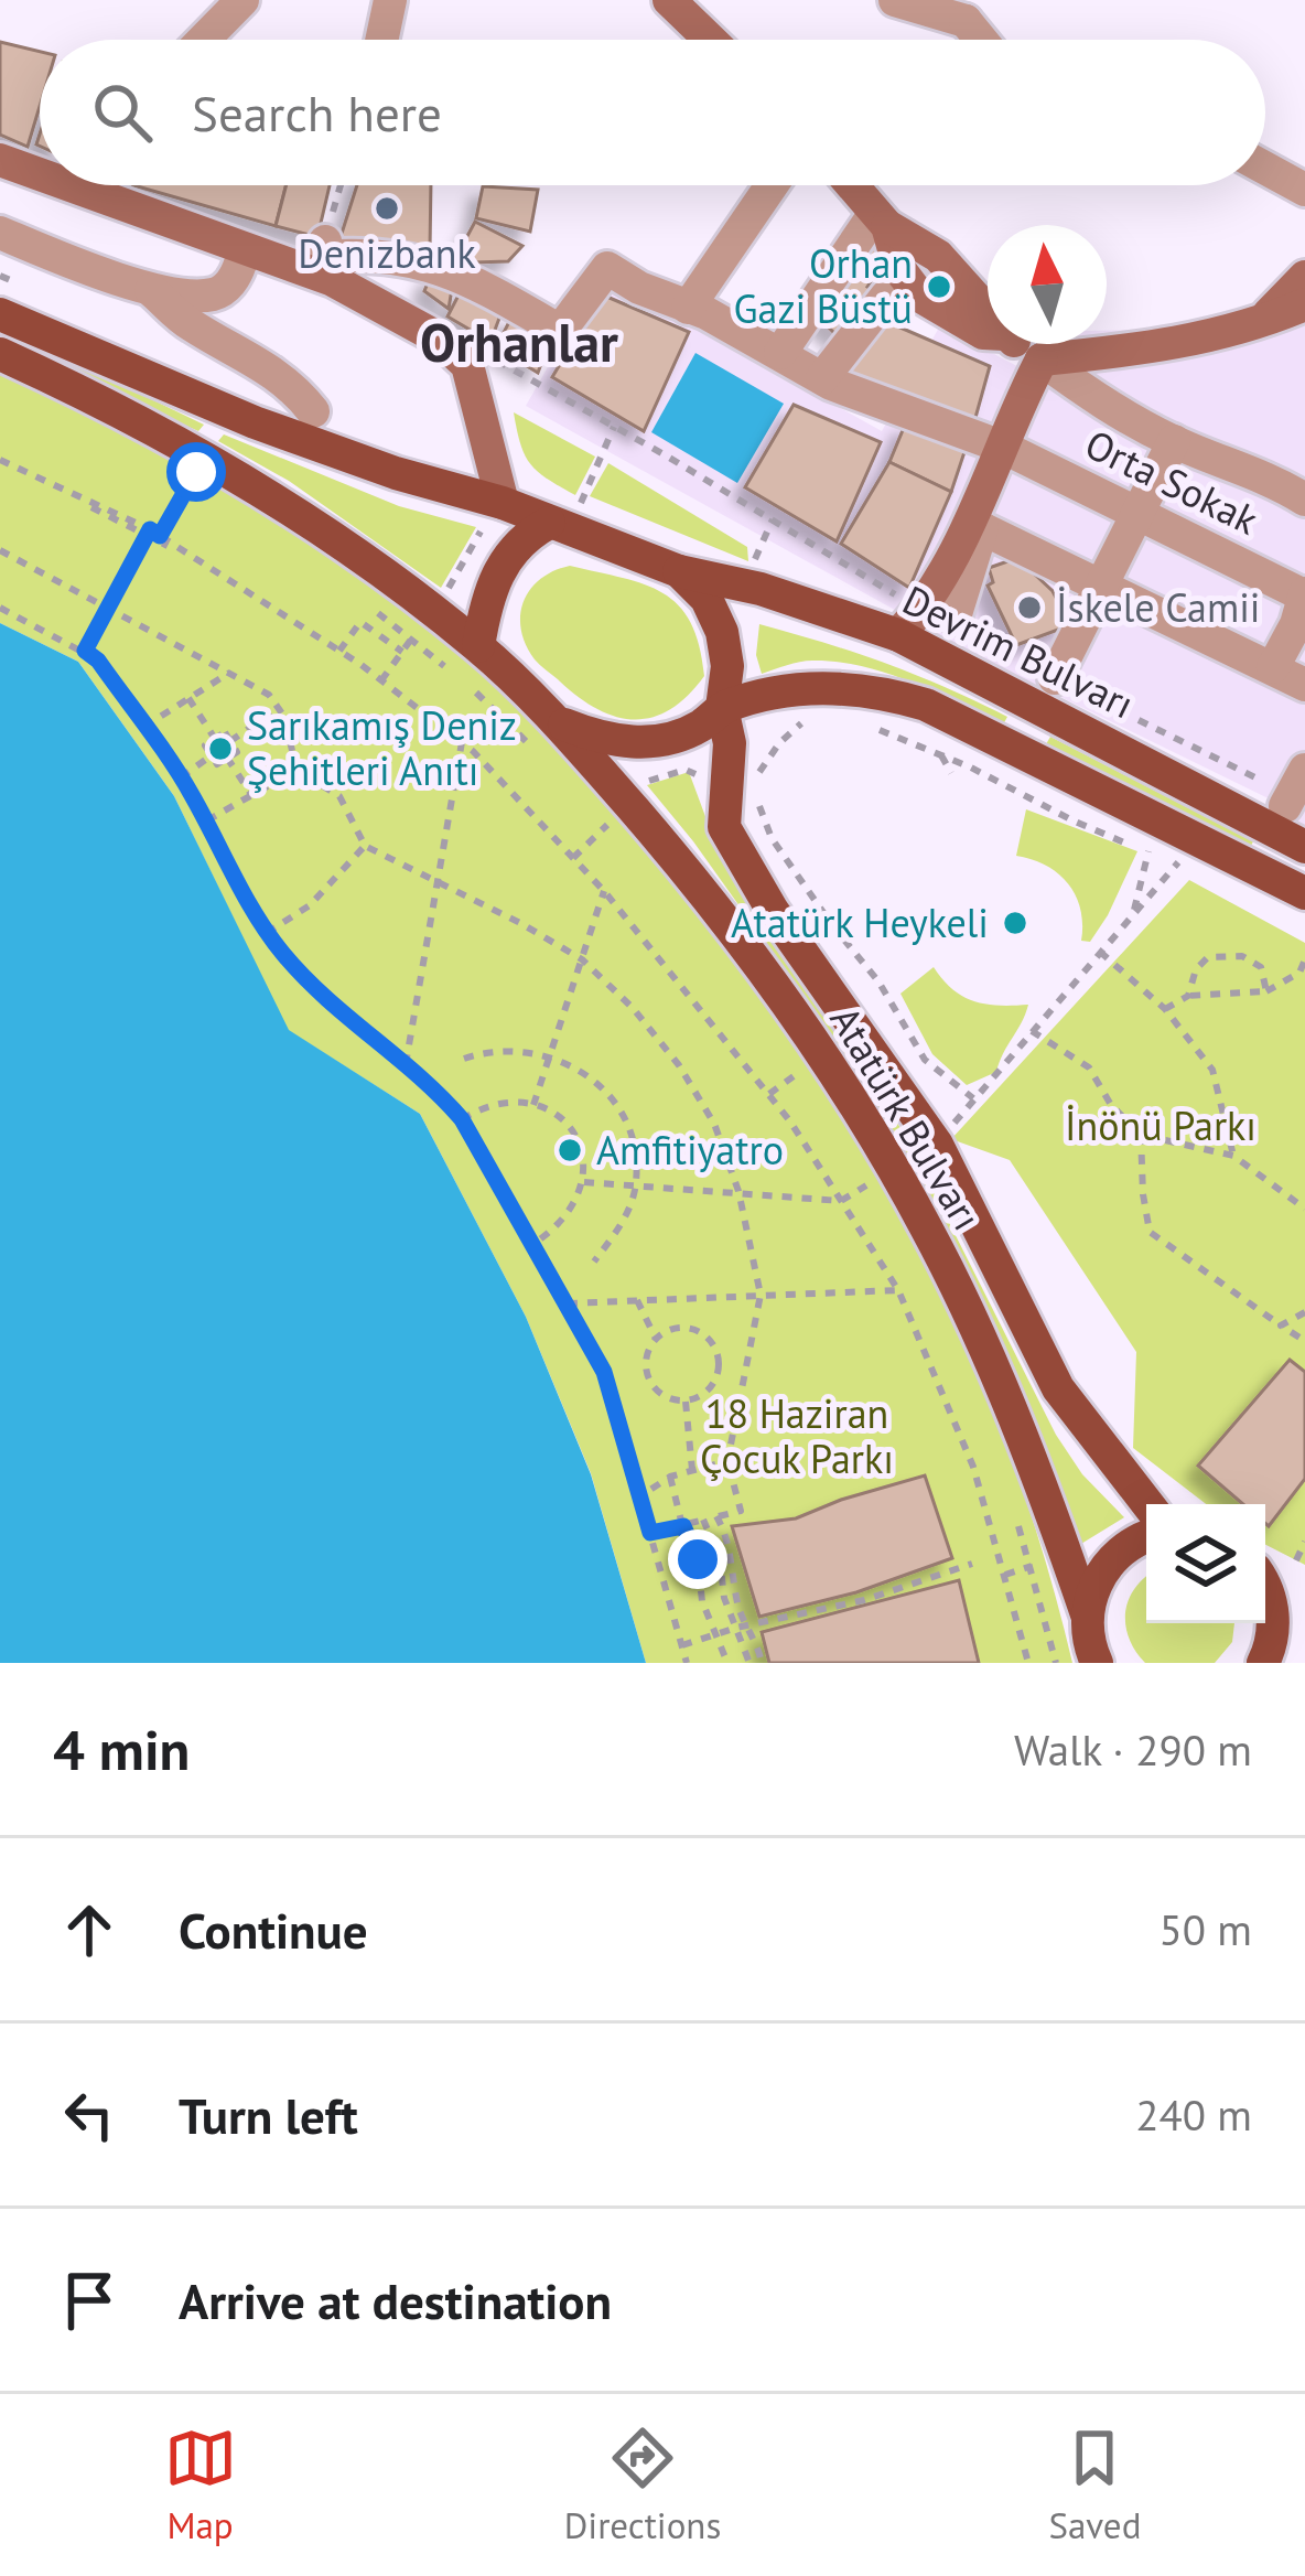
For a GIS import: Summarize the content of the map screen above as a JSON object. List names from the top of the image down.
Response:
{
  "streets": {
    "main road": ["Devrim Bulvarı", "Atatürk Bulvarı"],
    "street": ["Orta Sokak"]
  },
  "crossings": [
    ["Devrim Bulvarı", "Atatürk Bulvarı"]
  ],
  "districts": ["Orhanlar"],
  "parks": ["İnönü Parkı", "18 Haziran Çocuk Parkı"],
  "places": [
    "Denizbank",
    "Orhan Gazi Büstü",
    "İskele Camii",
    "Sarıkamış Deniz Şehitleri Anıtı",
    "Atatürk Heykeli",
    "Amfitiyatro"
  ],
  "north": "top",
  "page": {
    "search": "Search here",
    "heading": ["4 min", "Walk · 290 m"],
    "list": [
      ["Continue", "50 m"],
      ["Turn left", "240 m"],
      "Arrive at destination"
    ],
    "nav": ["Map", "Directions", "Saved"]
  }
}
